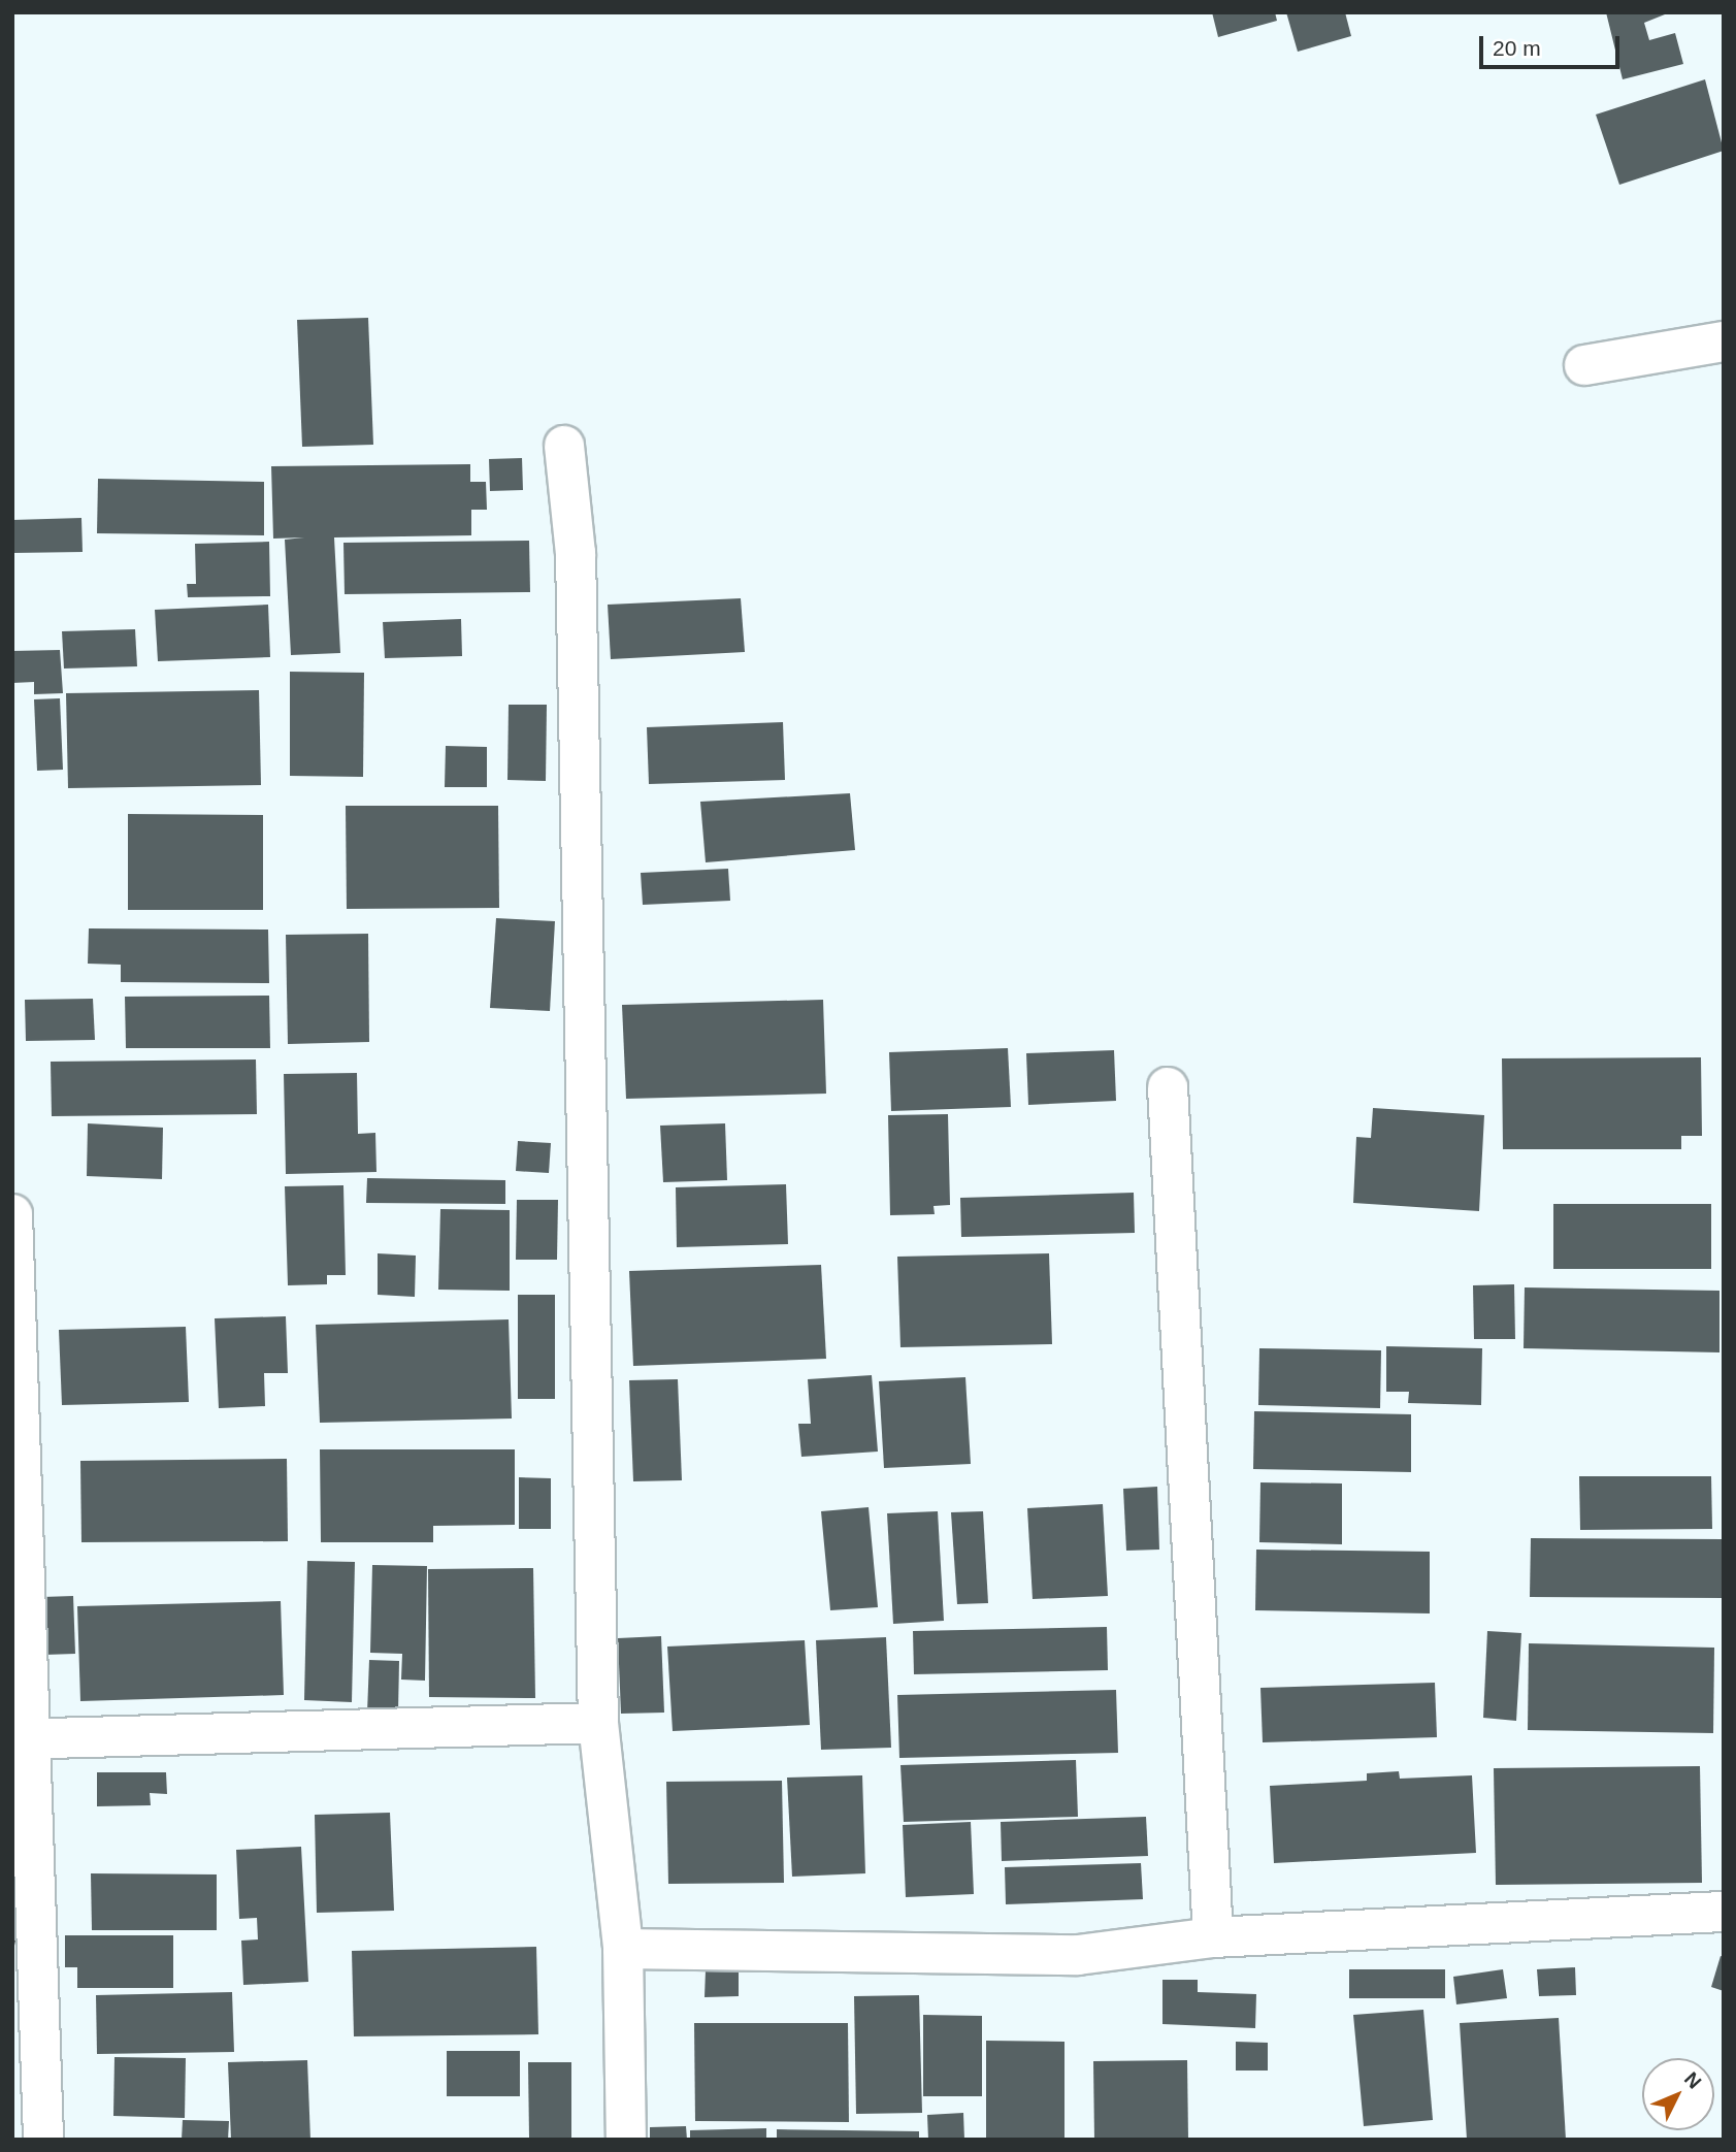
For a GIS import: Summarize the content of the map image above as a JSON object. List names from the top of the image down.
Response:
{
  "scale_bar": "20 m",
  "north": "top right"
}
